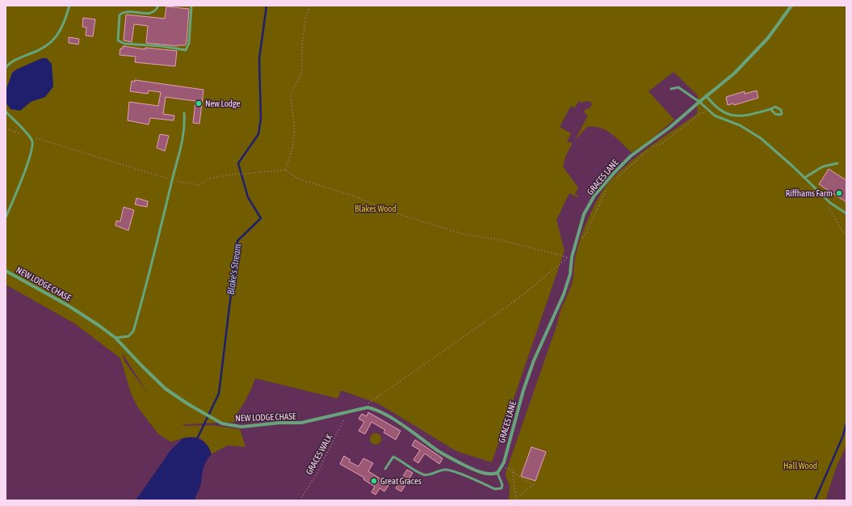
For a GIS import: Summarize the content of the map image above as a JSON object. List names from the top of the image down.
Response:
{
  "streets": {
    "street": ["GRACES LANE", "NEW LODGE CHASE"],
    "path": ["GRACES WALK"]
  },
  "crossings": [
    ["GRACES LANE", "NEW LODGE CHASE"],
    ["NEW LODGE CHASE", "GRACES WALK"]
  ],
  "water": ["Blake's Stream"],
  "parks": ["Blakes Wood", "Hall Wood"],
  "places": ["New Lodge", "Riffhams Farm", "Great Graces"]
}
